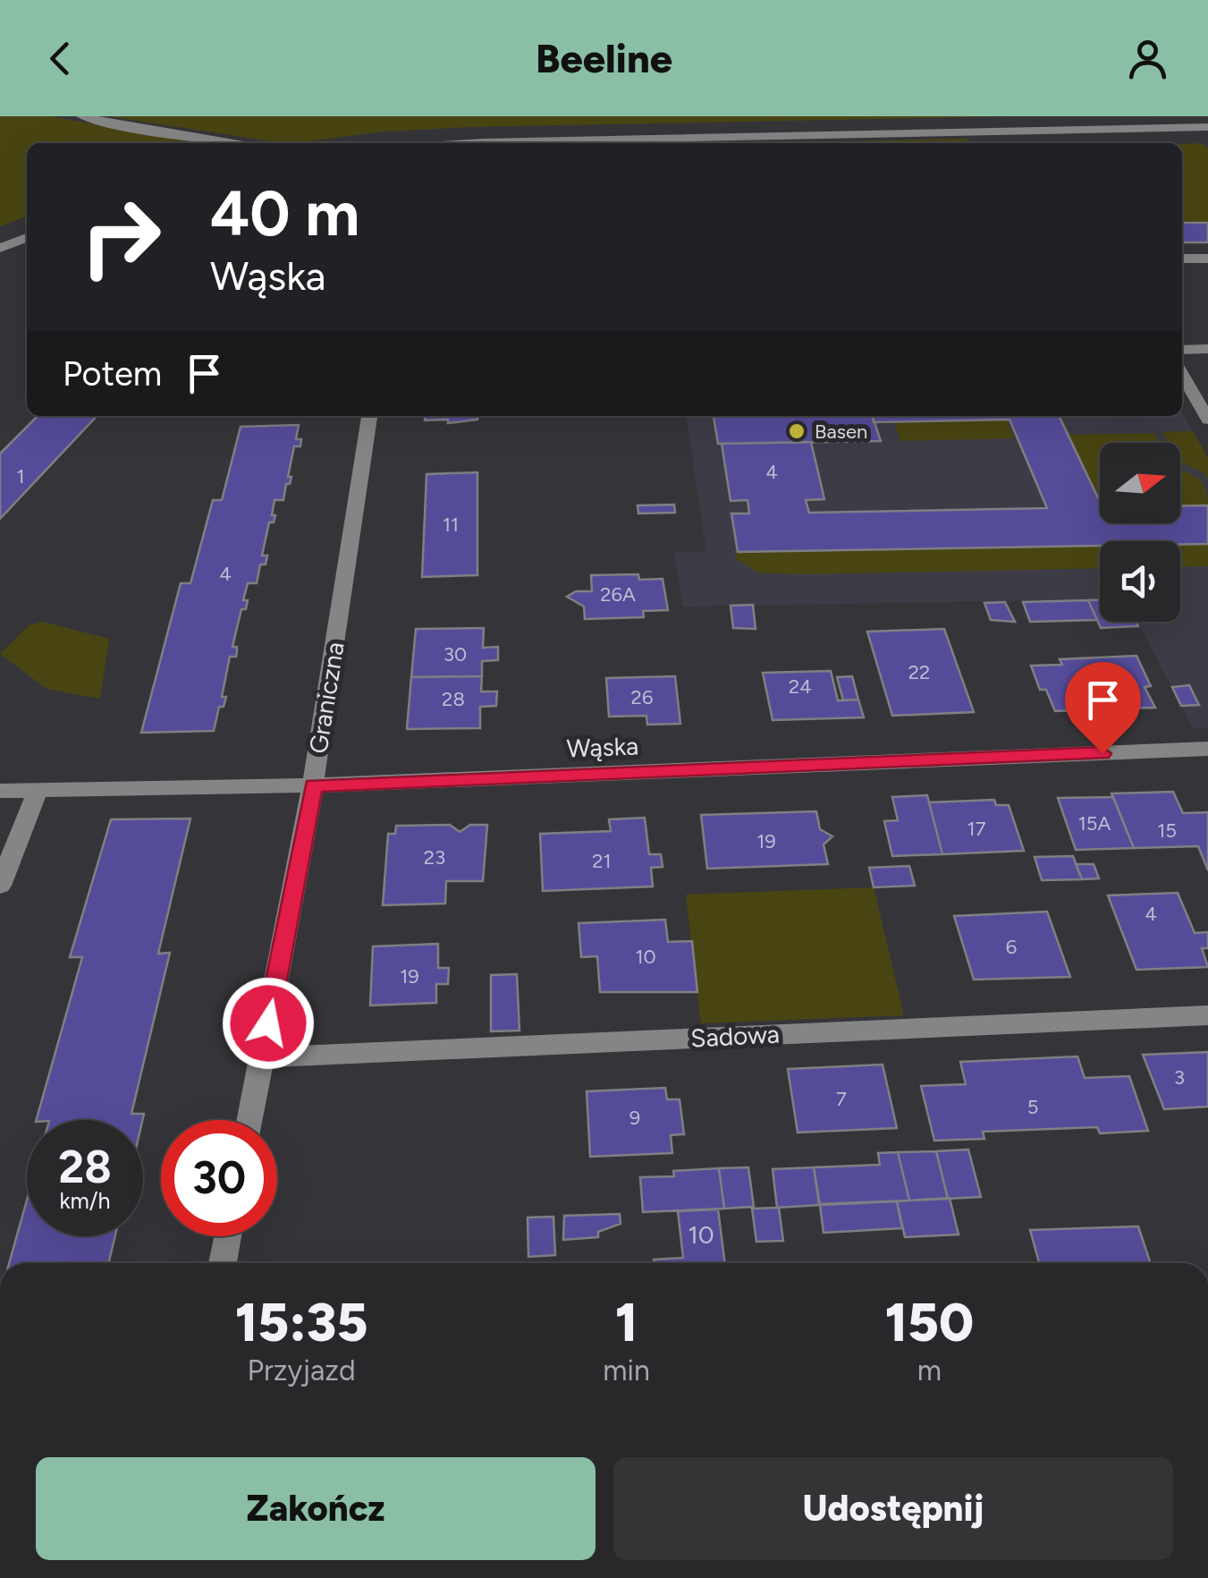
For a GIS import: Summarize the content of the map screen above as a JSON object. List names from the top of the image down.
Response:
{
  "streets": {
    "street": ["Graniczna", "Wąska", "Sadowa"]
  },
  "crossings": [
    ["Graniczna", "Wąska"],
    ["Graniczna", "Sadowa"]
  ],
  "places": ["Basen"],
  "house_numbers": [
    "4",
    "1",
    "11",
    "4",
    "26A",
    "30",
    "22",
    "24",
    "26",
    "28",
    "15A",
    "17",
    "15",
    "19",
    "23",
    "21",
    "4",
    "6",
    "10",
    "19",
    "3",
    "7",
    "5",
    "9",
    "10"
  ],
  "north": "right",
  "page": {
    "header": "Beeline",
    "turn": ["40 m", "Wąska"],
    "then": "Potem",
    "speed": "28 km/h",
    "limit": "30",
    "eta": [
      "15:35",
      "Przyjazd",
      "1",
      "min",
      "150",
      "m"
    ],
    "buttons": ["Zakończ", "Udostępnij"]
  }
}
